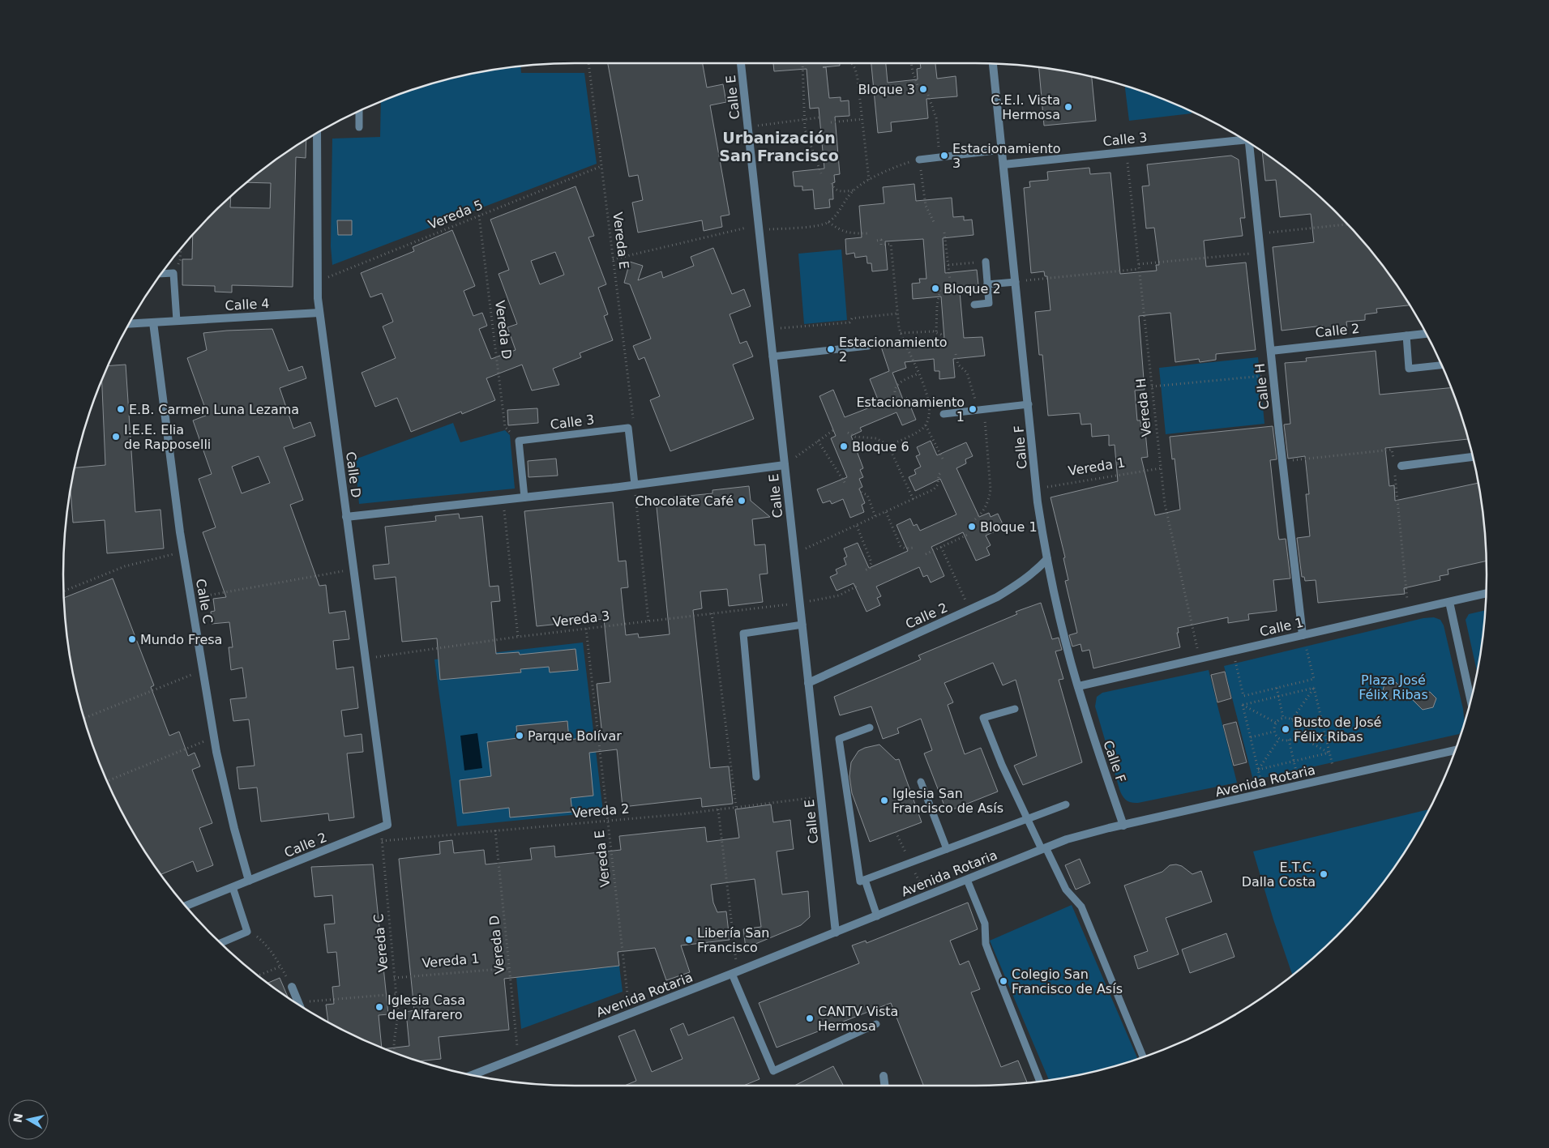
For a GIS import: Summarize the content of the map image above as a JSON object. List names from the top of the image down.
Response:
{
  "streets": {
    "street": [
      "Calle E",
      "Calle 3",
      "Calle 4",
      "Calle 2",
      "Calle H",
      "Calle F",
      "Calle D",
      "Calle C",
      "Calle 1",
      "Avenida Rotaria"
    ],
    "path": [
      "Vereda 5",
      "Vereda E",
      "Vereda D",
      "Vereda H",
      "Vereda 1",
      "Vereda 3",
      "Vereda 2",
      "Vereda C"
    ]
  },
  "crossings": [
    ["Calle E", "Calle 2"],
    ["Calle E", "Vereda 3"],
    ["Calle E", "Avenida Rotaria"],
    ["Calle E", "Vereda 2"],
    ["Calle 3", "Vereda E"],
    ["Calle 3", "Vereda D"],
    ["Calle 3", "Vereda H"],
    ["Calle 3", "Calle F"],
    ["Vereda 5", "Vereda E"],
    ["Vereda 5", "Vereda D"],
    ["Vereda 5", "Calle D"],
    ["Vereda E", "Vereda 3"],
    ["Vereda E", "Avenida Rotaria"],
    ["Vereda E", "Vereda 2"],
    ["Calle 4", "Calle D"],
    ["Calle 4", "Calle C"],
    ["Vereda D", "Vereda 1"],
    ["Vereda D", "Avenida Rotaria"],
    ["Vereda D", "Vereda 2"],
    ["Calle 2", "Calle H"],
    ["Calle 2", "Calle F"],
    ["Calle 2", "Calle D"],
    ["Calle 2", "Calle C"],
    ["Calle 2", "Vereda C"],
    ["Calle H", "Calle 1"],
    ["Vereda H", "Vereda 1"],
    ["Vereda H", "Calle 1"],
    ["Calle F", "Vereda 1"],
    ["Calle F", "Calle 1"],
    ["Calle F", "Avenida Rotaria"],
    ["Vereda 1", "Vereda C"],
    ["Calle D", "Vereda 3"],
    ["Calle D", "Vereda C"],
    ["Vereda 2", "Vereda C"]
  ],
  "districts": ["Urbanización San Francisco"],
  "parks": ["Plaza José Félix Ribas"],
  "places": [
    "Bloque 3",
    "C.E.I. Vista Hermosa",
    "Estacionamiento 3",
    "Bloque 2",
    "Estacionamiento 2",
    "E.B. Carmen Luna Lezama",
    "Estacionamiento 1",
    "I.E.E. Elia de Rapposelli",
    "Bloque 6",
    "Chocolate Café",
    "Bloque 1",
    "Mundo Fresa",
    "Busto de José Félix Ribas",
    "Parque Bolívar",
    "Iglesia San Francisco de Asís",
    "E.T.C. Dalla Costa",
    "Libería San Francisco",
    "Colegio San Francisco de Asís",
    "Iglesia Casa del Alfarero",
    "CANTV Vista Hermosa"
  ],
  "north": "left"
}
